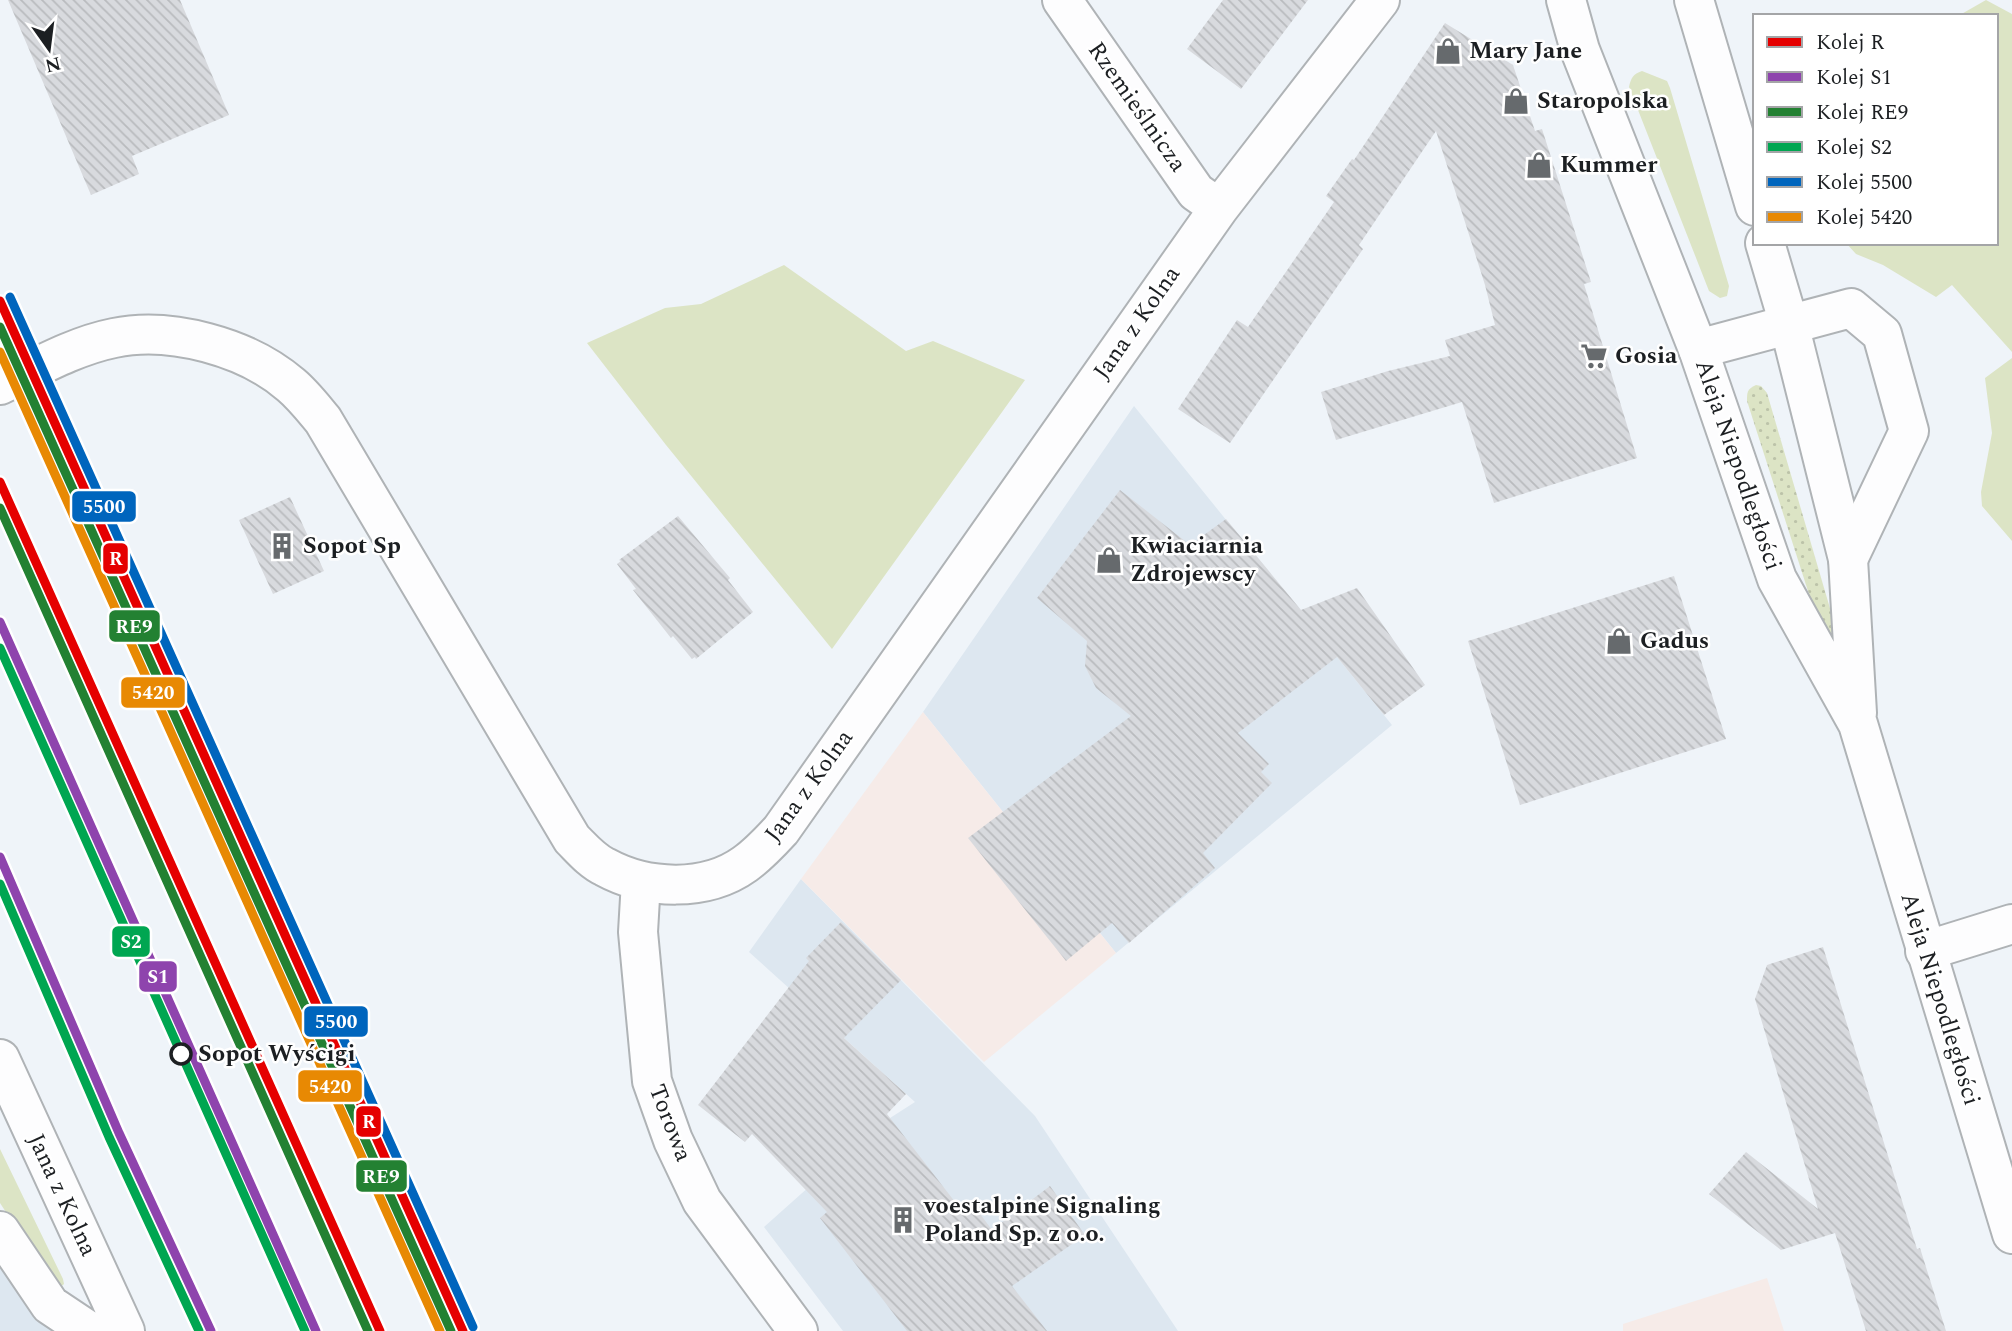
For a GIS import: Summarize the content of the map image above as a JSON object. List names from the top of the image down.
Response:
{
  "streets": {
    "street": [
      "Rzemieślnicza",
      "Jana z Kolna",
      "Aleja Niepodległości",
      "Torowa"
    ]
  },
  "crossings": [
    ["Rzemieślnicza", "Jana z Kolna"],
    ["Jana z Kolna", "Torowa"]
  ],
  "places": {
    "shop": [
      "Mary Jane",
      "Staropolska",
      "Kummer",
      "Kwiaciarnia Zdrojewscy",
      "Gadus"
    ],
    "supermarket": ["Gosia"],
    "building": ["Sopot Sp", "voestalpine Signaling Poland Sp. z o.o."],
    "other": ["Sopot Wyścigi"]
  },
  "lines": [
    "rail line 5500",
    "rail line R",
    "rail line RE9",
    "rail line 5420",
    "rail line S1",
    "rail line S2"
  ],
  "legend": [
    "Kolej R",
    "Kolej S1",
    "Kolej RE9",
    "Kolej S2",
    "Kolej 5500",
    "Kolej 5420"
  ],
  "north": "bottom"
}
